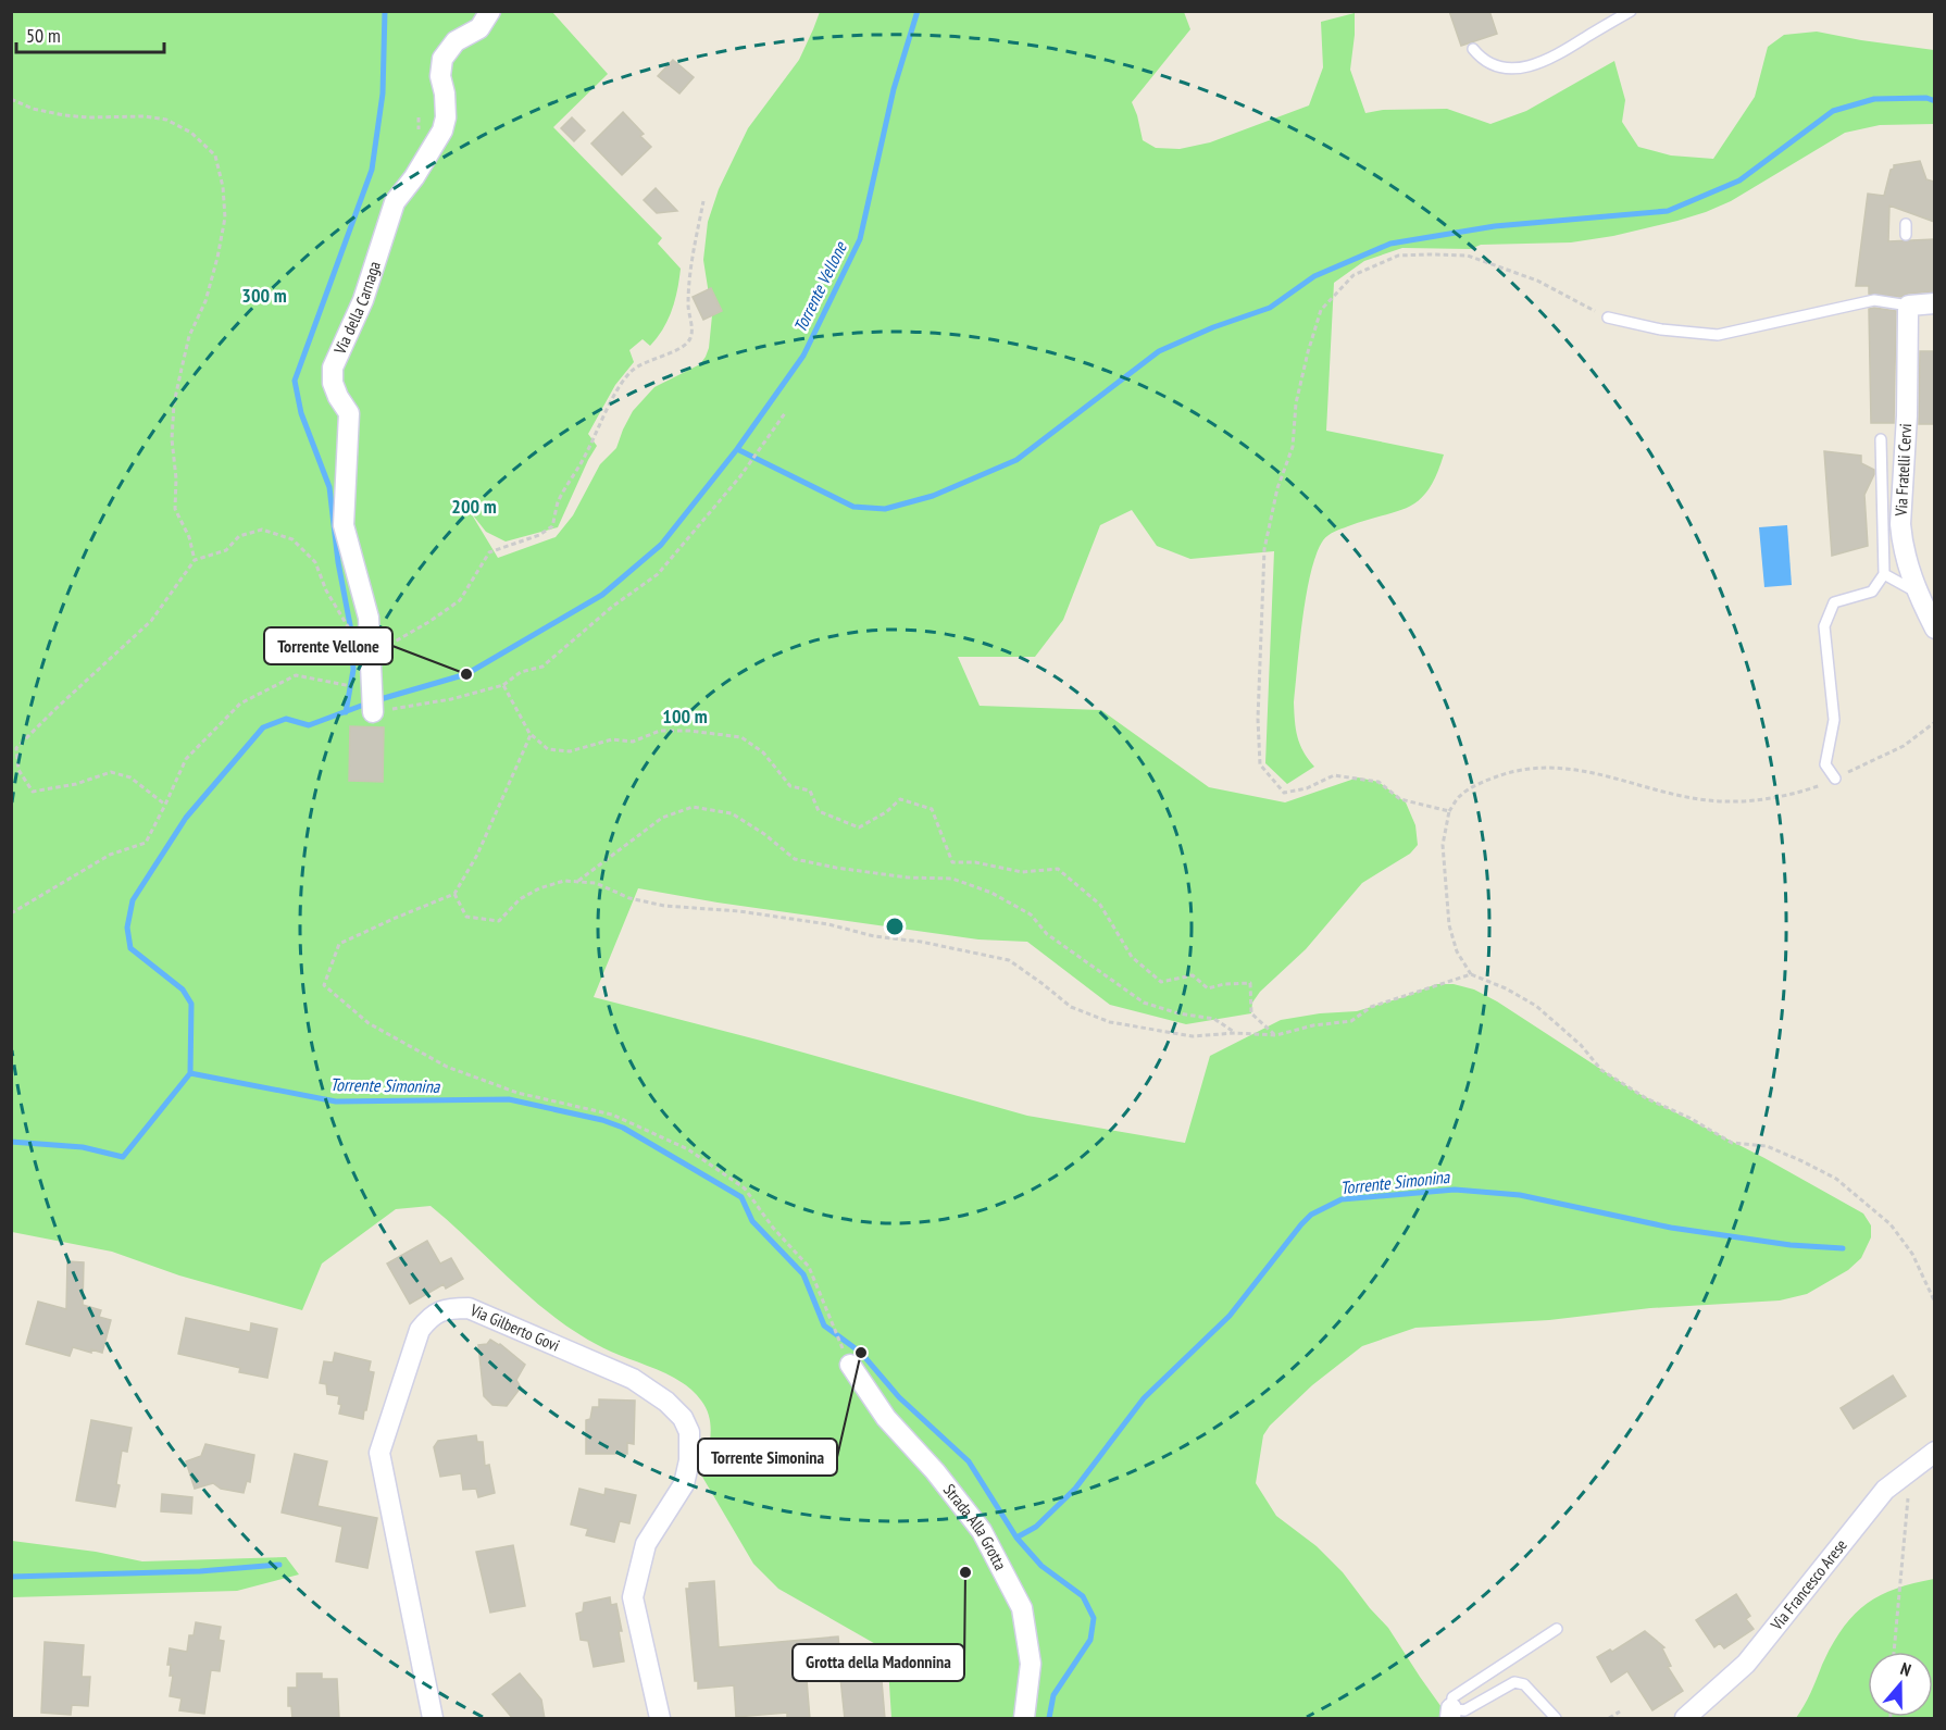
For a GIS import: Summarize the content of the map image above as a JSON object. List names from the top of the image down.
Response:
{
  "streets": {
    "street": [
      "Via della Carnaga",
      "Via Fratelli Cervi",
      "Via Gilberto Govi",
      "Strada Alla Grotta",
      "Via Francesco Arese"
    ]
  },
  "water": ["Torrente Vellone", "Torrente Simonina"],
  "places": ["Torrente Vellone", "Torrente Simonina", "Grotta della Madonnina"],
  "scale_bar": "50 m",
  "north": "top",
  "rings": ["300 m", "200 m", "100 m"]
}
